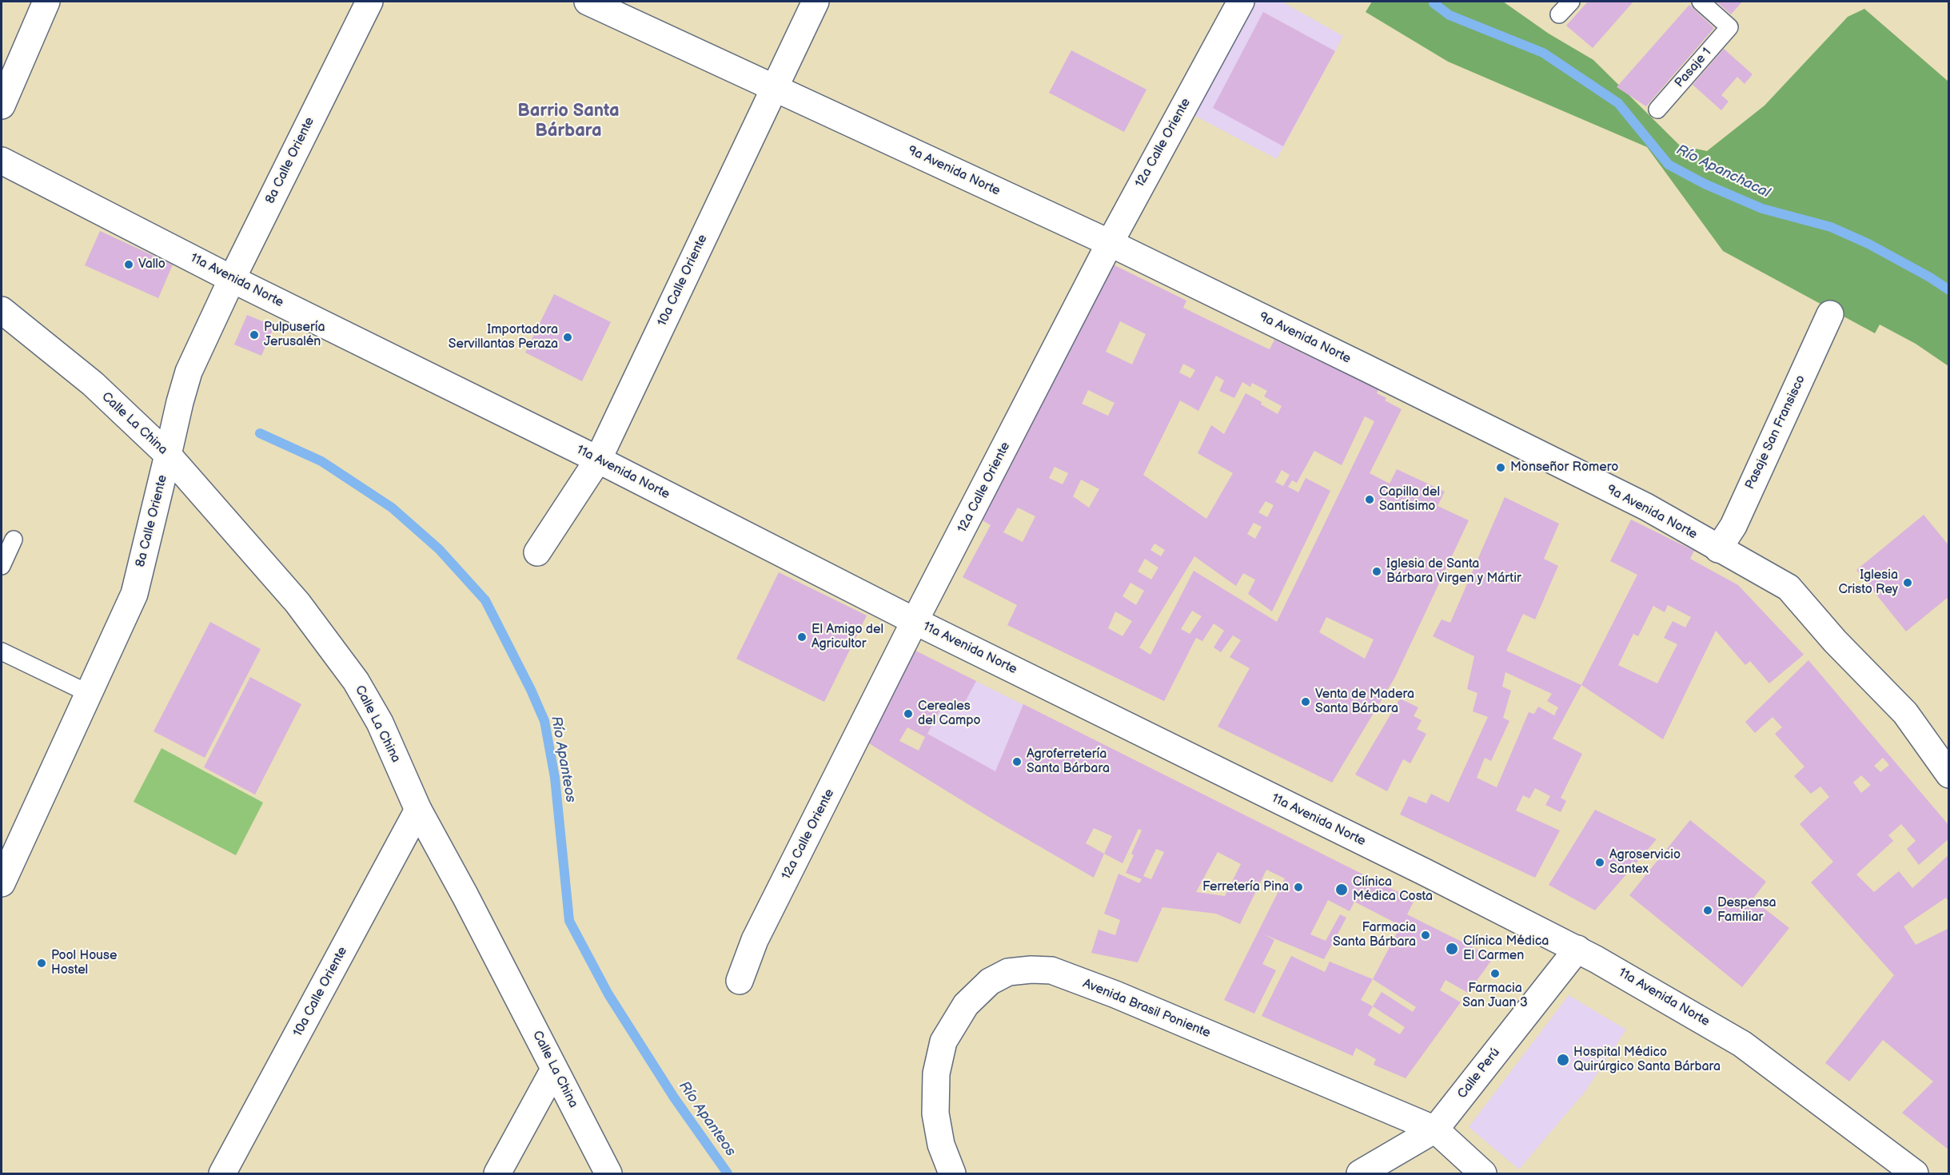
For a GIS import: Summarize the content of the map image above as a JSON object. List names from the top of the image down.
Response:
{
  "streets": {
    "main road": [
      "12a Calle Oriente",
      "8a Calle Oriente",
      "9a Avenida Norte",
      "11a Avenida Norte",
      "10a Calle Oriente",
      "Calle La China",
      "Pasaje San Fransisco",
      "Avenida Brasil Poniente",
      "Calle Perú"
    ],
    "lane": ["Pasaje 1"]
  },
  "crossings": [
    ["12a Calle Oriente", "9a Avenida Norte"],
    ["12a Calle Oriente", "11a Avenida Norte"],
    ["8a Calle Oriente", "11a Avenida Norte"],
    ["8a Calle Oriente", "Calle La China"],
    ["9a Avenida Norte", "10a Calle Oriente"],
    ["9a Avenida Norte", "Pasaje San Fransisco"],
    ["11a Avenida Norte", "10a Calle Oriente"],
    ["11a Avenida Norte", "Calle Perú"],
    ["10a Calle Oriente", "Calle La China"],
    ["Avenida Brasil Poniente", "Calle Perú"]
  ],
  "districts": ["Barrio Santa Bárbara"],
  "water": ["Río Apanchacal", "Río Apanteos"],
  "places": [
    "Vallo",
    "Pulpusería Jerusalén",
    "Importadora Servillantas Peraza",
    "Monseñor Romero",
    "Capilla del Santísimo",
    "Iglesia de Santa Bárbara Virgen y Mártir",
    "Iglesia Cristo Rey",
    "El Amigo del Agricultor",
    "Venta de Madera Santa Bárbara",
    "Cereales del Campo",
    "Agroferretería Santa Bárbara",
    "Agroservicio Santex",
    "Ferretería Pina",
    "Clínica Médica Costa",
    "Despensa Familiar",
    "Farmacia Santa Bárbara",
    "Clínica Médica El Carmen",
    "Pool House Hostel",
    "Farmacia San Juan 3",
    "Hospital Médico Quirúrgico Santa Bárbara"
  ]
}
